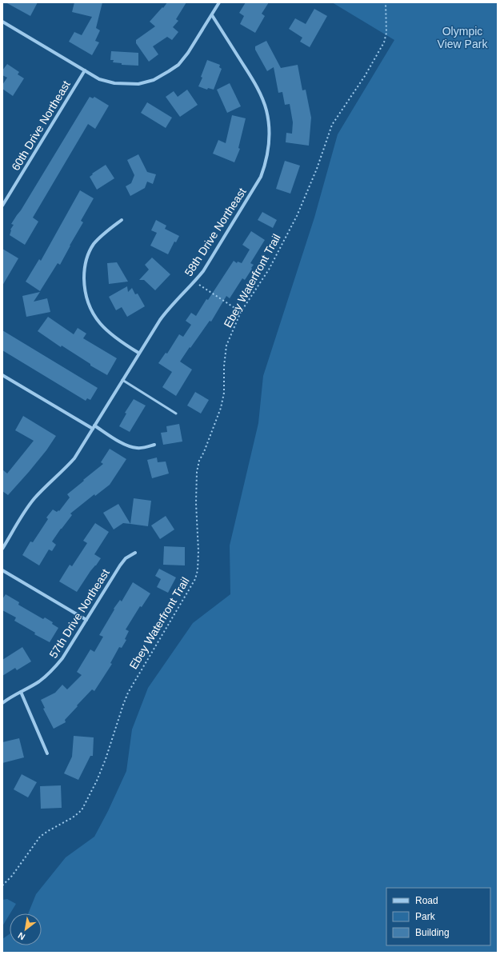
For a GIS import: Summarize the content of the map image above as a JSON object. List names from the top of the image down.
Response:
{
  "streets": {
    "street": ["60th Drive Northeast", "58th Drive Northeast", "57th Drive Northeast"],
    "path": ["Ebey Waterfront Trail"]
  },
  "parks": ["Olympic View Park"],
  "legend": ["Road", "Park", "Building"],
  "north": "bottom left"
}
